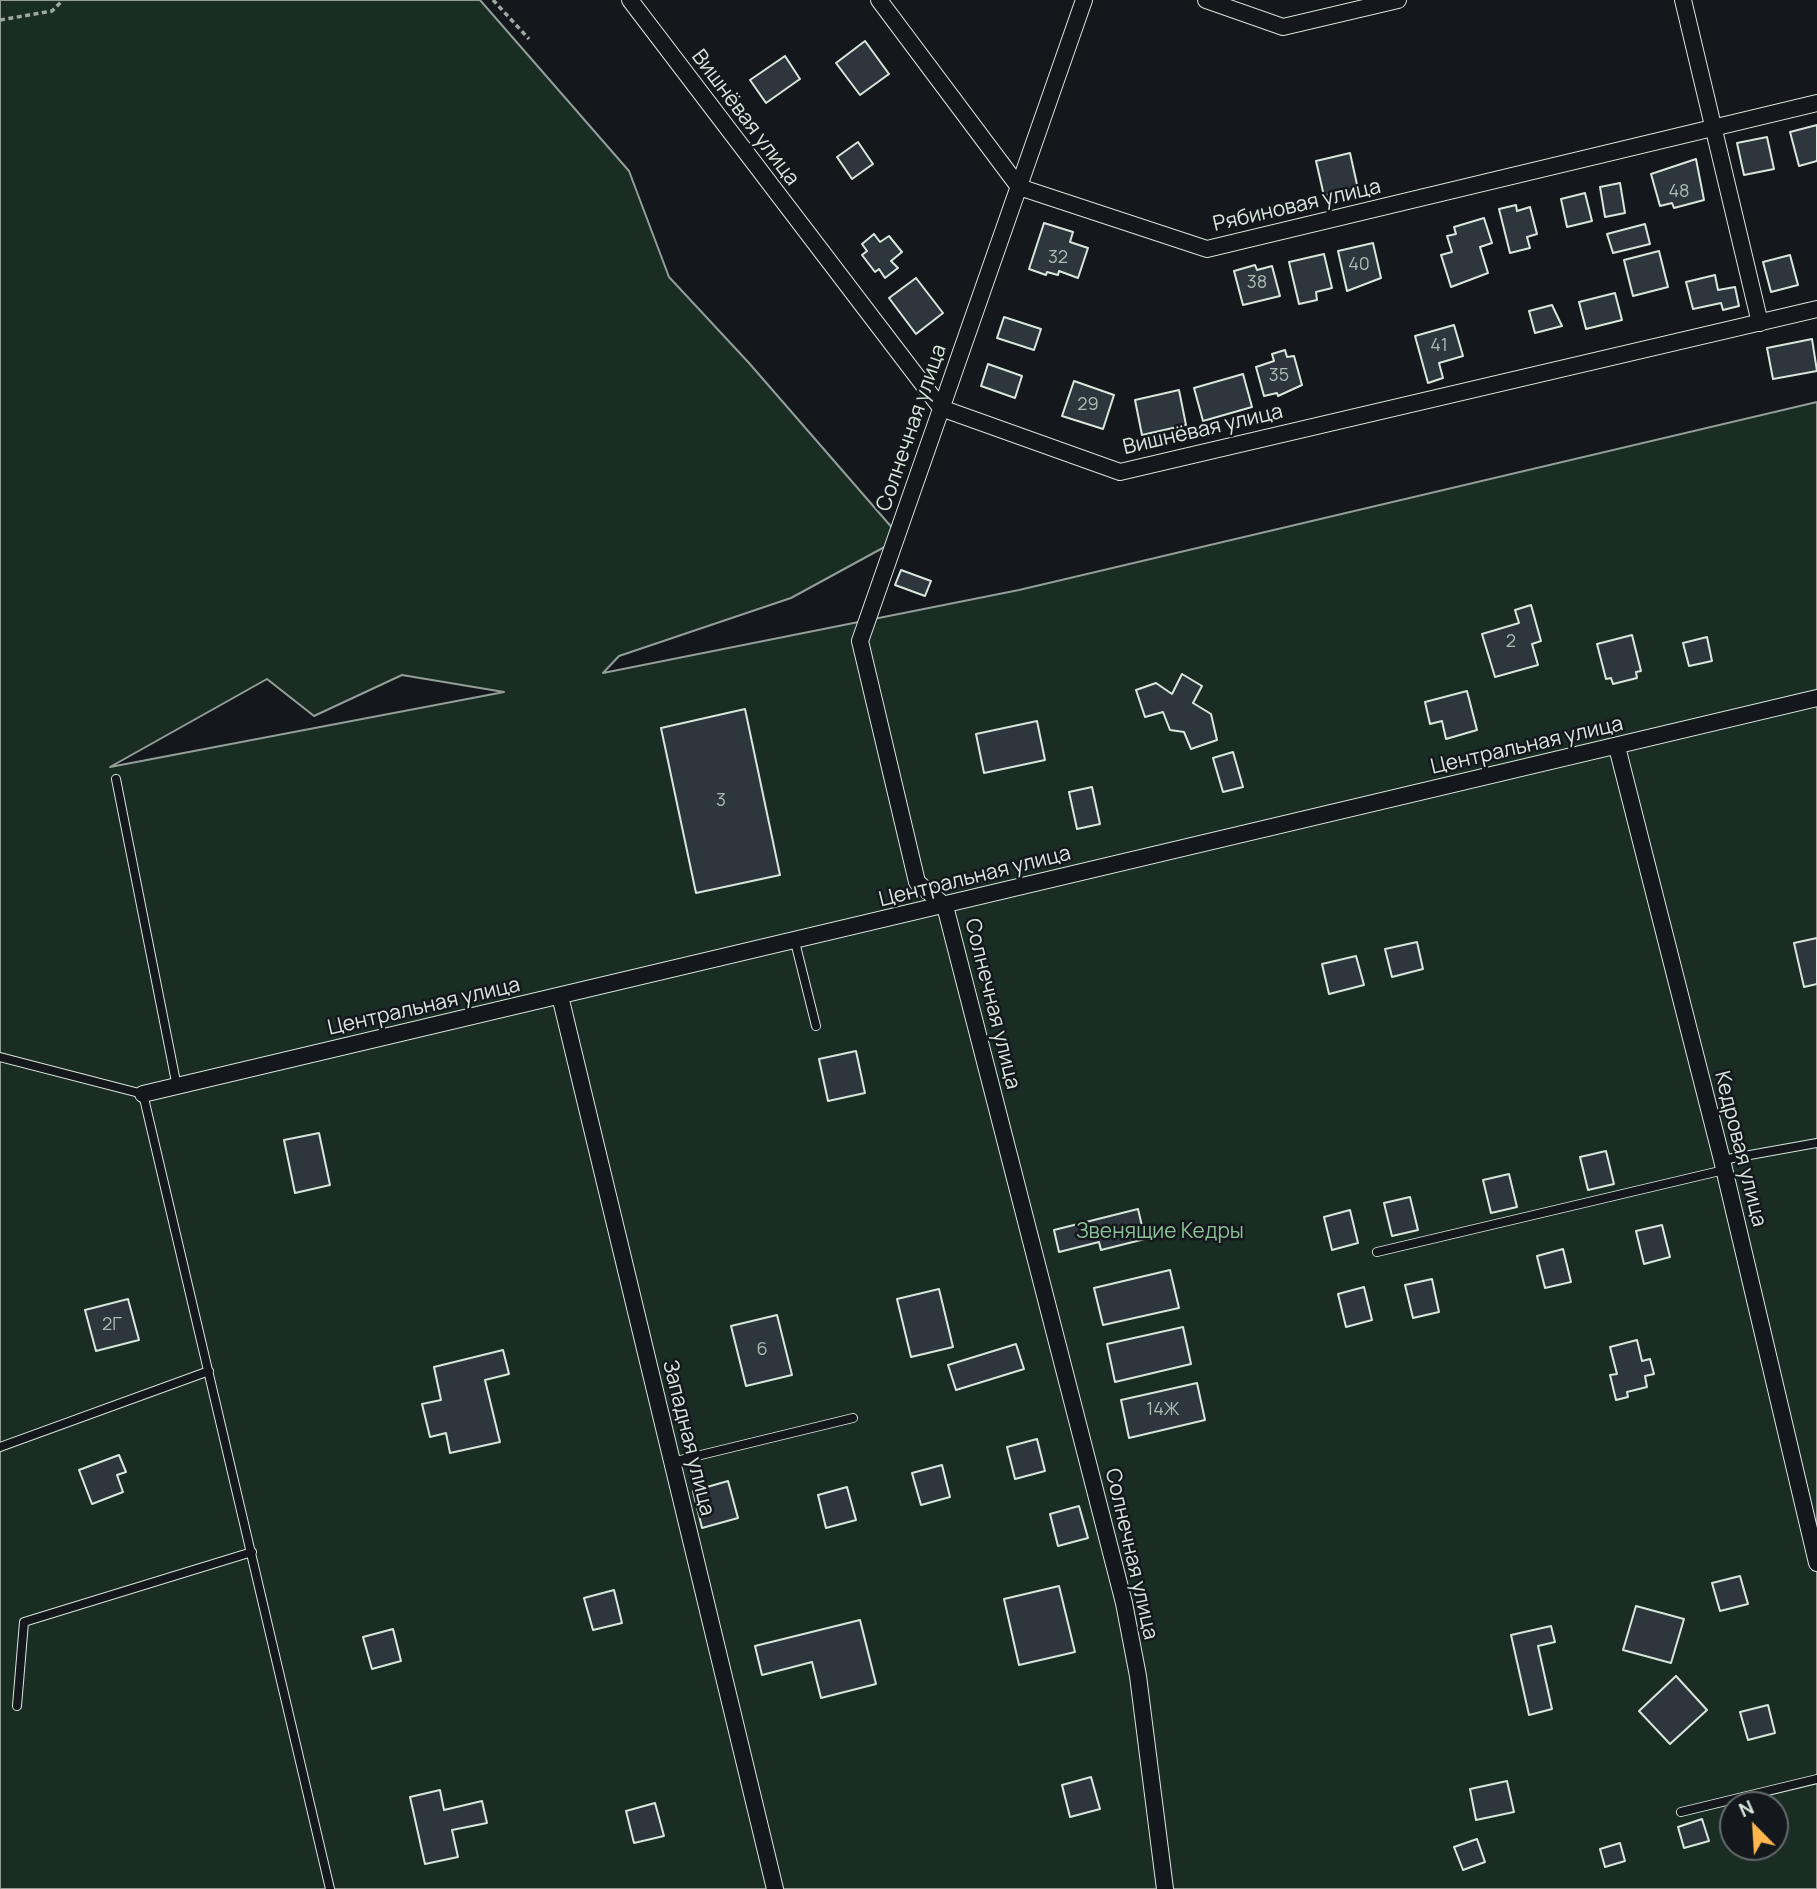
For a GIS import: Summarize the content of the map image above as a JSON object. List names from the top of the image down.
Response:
{
  "streets": {
    "street": [
      "Вишнёвая улица",
      "Рябиновая улица",
      "Солнечная улица",
      "Центральная улица",
      "Кедровая улица",
      "Западная улица"
    ]
  },
  "crossings": [
    ["Вишнёвая улица", "Солнечная улица"],
    ["Рябиновая улица", "Солнечная улица"],
    ["Солнечная улица", "Центральная улица"],
    ["Центральная улица", "Кедровая улица"],
    ["Центральная улица", "Западная улица"]
  ],
  "parks": ["Звенящие Кедры"],
  "house_numbers": [
    "48",
    "32",
    "40",
    "38",
    "41",
    "35",
    "29",
    "2",
    "3",
    "2Г",
    "6",
    "14Ж"
  ],
  "north": "top left"
}
